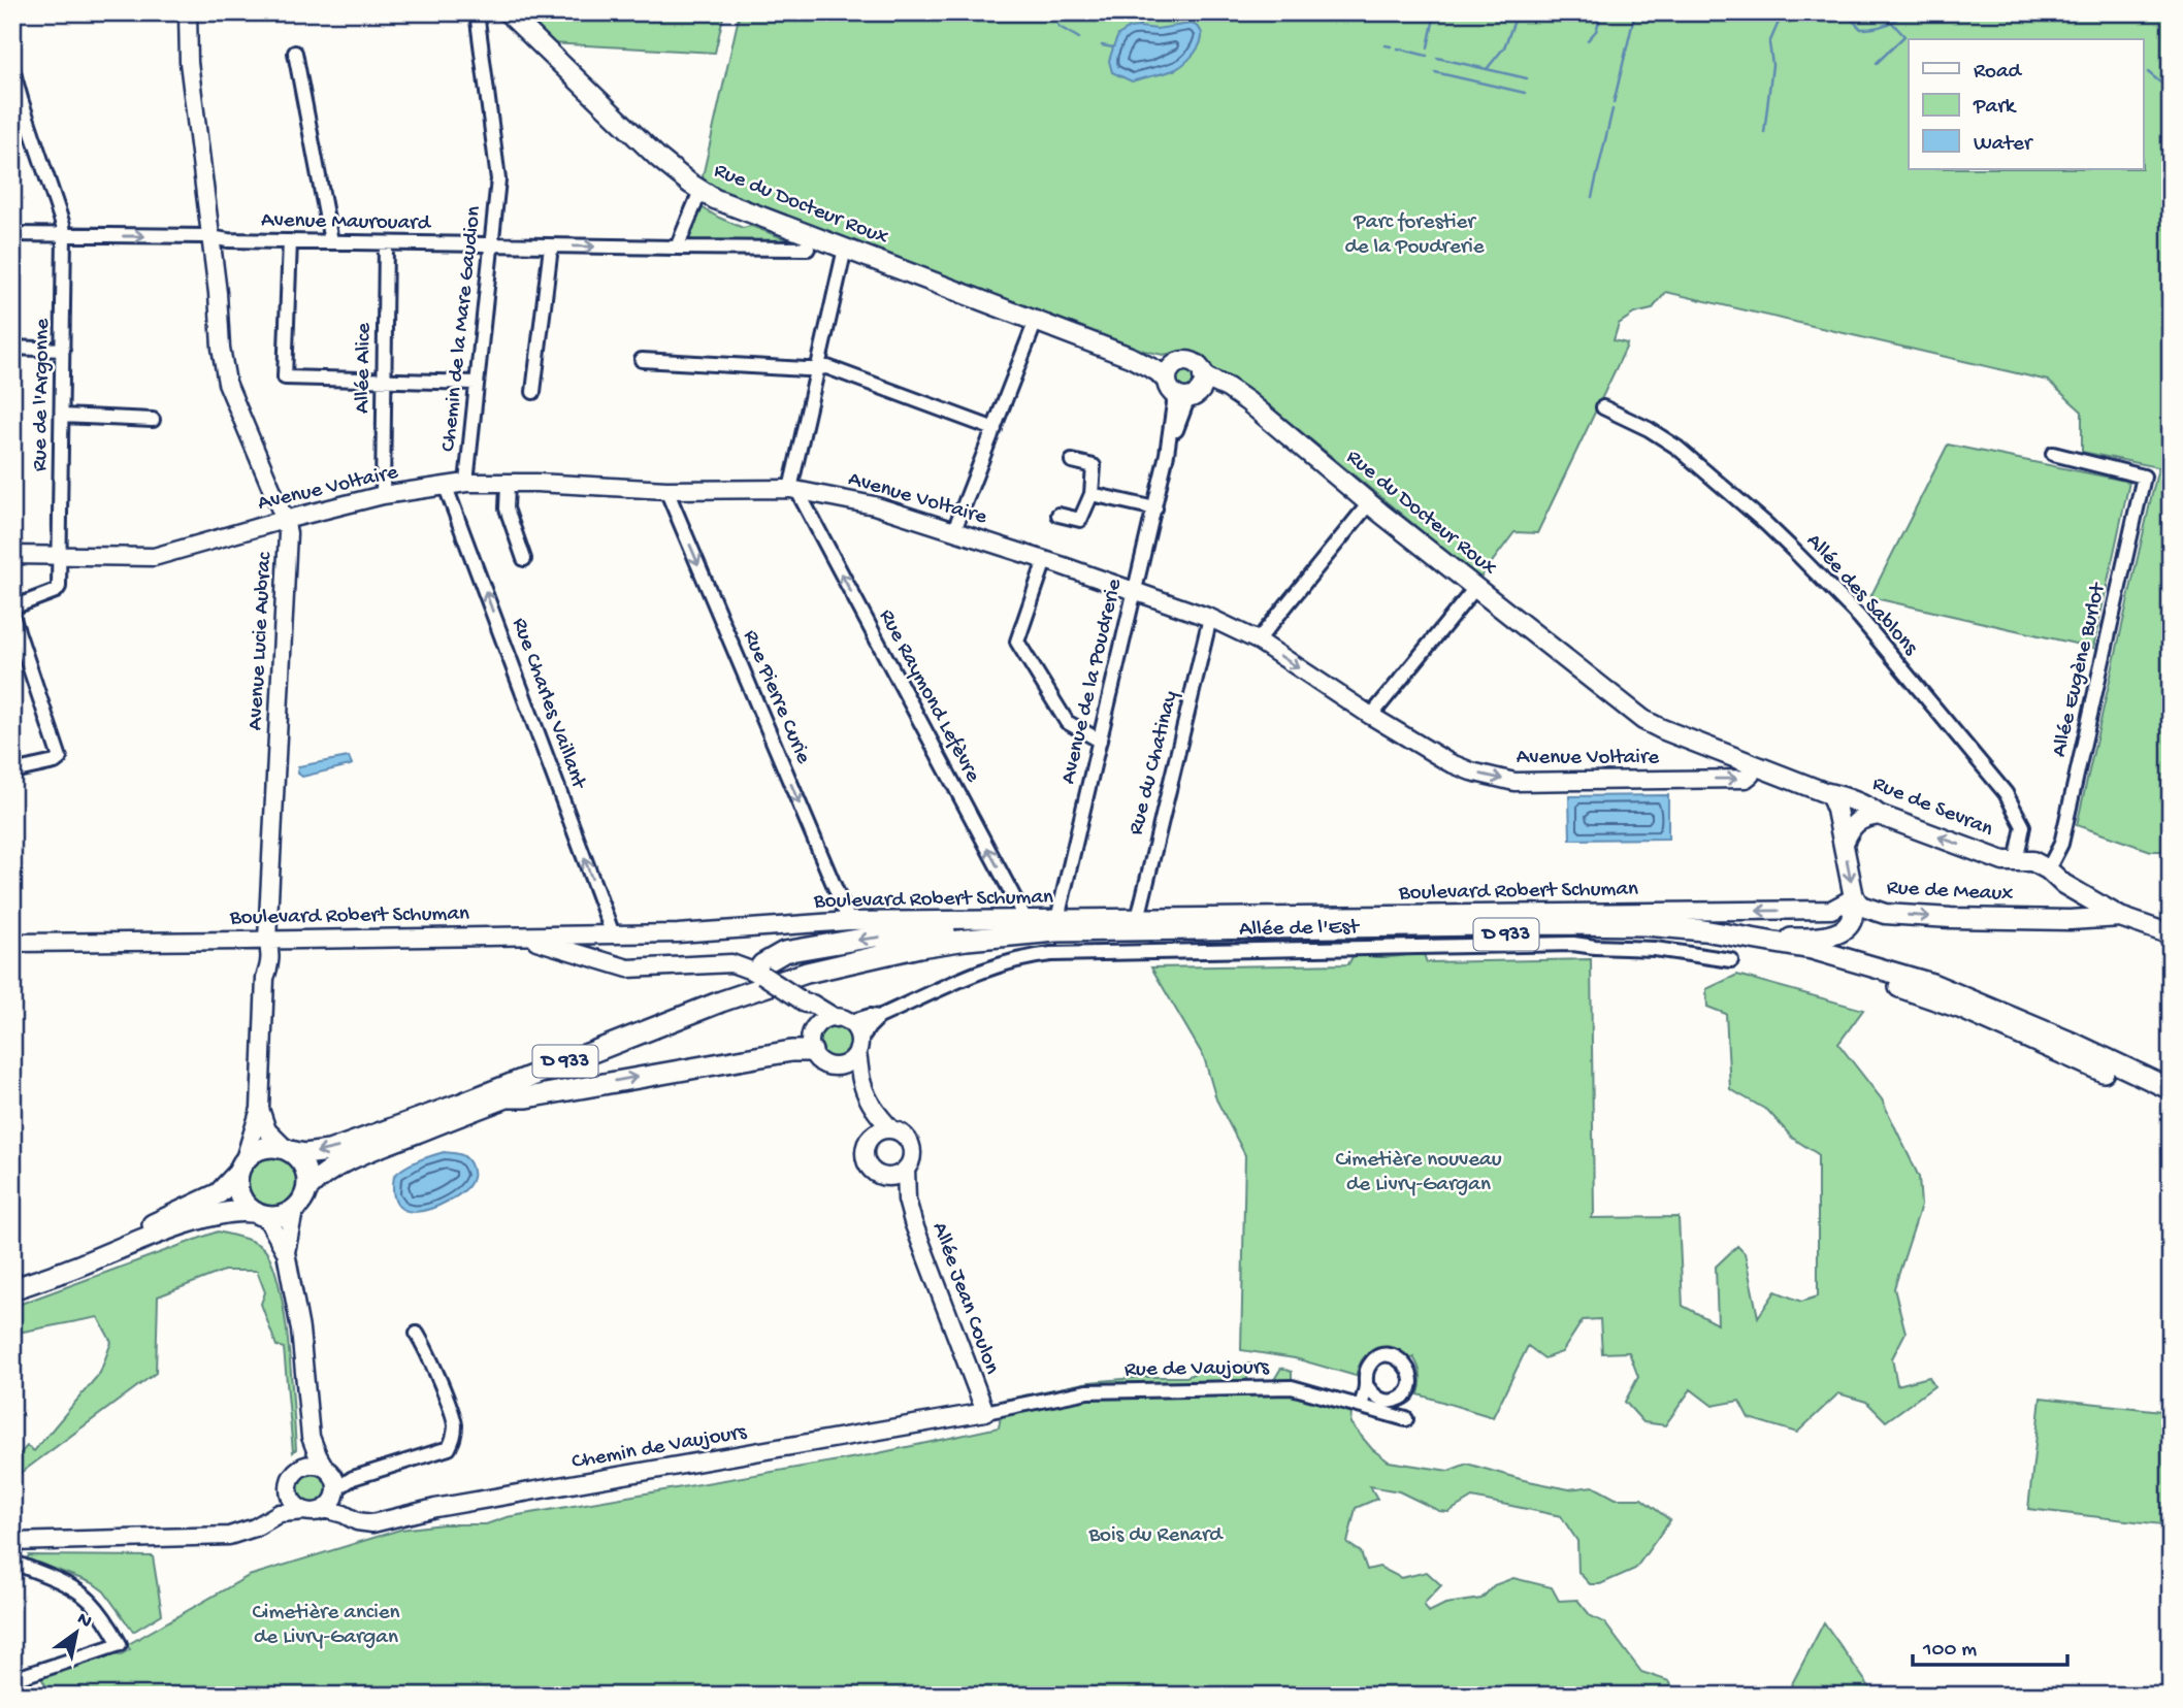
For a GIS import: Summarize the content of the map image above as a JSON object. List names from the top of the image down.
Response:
{
  "streets": {
    "main road": [
      "Rue du Docteur Roux",
      "Rue de Sevran",
      "Rue de Meaux",
      "D 933"
    ],
    "street": [
      "Avenue Maurouard",
      "Chemin de la Mare Gaudion",
      "Allée Alice",
      "Rue de l'Argonne",
      "Avenue Voltaire",
      "Allée des Sablons",
      "Avenue Lucie Aubrac",
      "Allée Eugène Burlot",
      "Avenue de la Poudrerie",
      "Rue Raymond Lefèvre",
      "Rue Pierre Curie",
      "Rue Charles Vaillant",
      "Rue du Chatinay",
      "Boulevard Robert Schuman",
      "Allée de l'Est",
      "Allée Jean Coulon",
      "Rue de Vaujours",
      "Chemin de Vaujours"
    ]
  },
  "crossings": [
    ["Rue du Docteur Roux", "Avenue Voltaire"],
    ["Rue du Docteur Roux", "Avenue de la Poudrerie"],
    ["Rue du Docteur Roux", "Rue de Sevran"],
    ["Avenue Maurouard", "Chemin de la Mare Gaudion"],
    ["Avenue Maurouard", "Allée Alice"],
    ["Avenue Maurouard", "Rue de l'Argonne"],
    ["Avenue Maurouard", "Avenue Lucie Aubrac"],
    ["Chemin de la Mare Gaudion", "Avenue Voltaire"],
    ["Allée Alice", "Avenue Voltaire"],
    ["Rue de l'Argonne", "Avenue Voltaire"],
    ["Avenue Voltaire", "Avenue Lucie Aubrac"],
    ["Avenue Voltaire", "Avenue de la Poudrerie"],
    ["Avenue Voltaire", "Rue Raymond Lefèvre"],
    ["Avenue Voltaire", "Rue Pierre Curie"],
    ["Avenue Voltaire", "Rue Charles Vaillant"],
    ["Avenue Voltaire", "Rue du Chatinay"],
    ["Avenue Voltaire", "Rue de Sevran"],
    ["Allée des Sablons", "Rue de Sevran"],
    ["Avenue Lucie Aubrac", "Boulevard Robert Schuman"],
    ["Avenue Lucie Aubrac", "D 933"],
    ["Allée Eugène Burlot", "Rue de Sevran"],
    ["Avenue de la Poudrerie", "Boulevard Robert Schuman"],
    ["Rue Raymond Lefèvre", "Boulevard Robert Schuman"],
    ["Rue Raymond Lefèvre", "D 933"],
    ["Rue Pierre Curie", "Boulevard Robert Schuman"],
    ["Rue Charles Vaillant", "Boulevard Robert Schuman"],
    ["Rue du Chatinay", "Boulevard Robert Schuman"],
    ["Boulevard Robert Schuman", "Rue de Meaux"],
    ["Boulevard Robert Schuman", "D 933"],
    ["Allée Jean Coulon", "Rue de Vaujours"],
    ["Allée Jean Coulon", "Chemin de Vaujours"],
    ["Rue de Vaujours", "Chemin de Vaujours"]
  ],
  "one_way": [
    "Rue Raymond Lefèvre",
    "Rue Pierre Curie",
    "Rue Charles Vaillant",
    "Boulevard Robert Schuman"
  ],
  "parks": [
    "Parc forestier de la Poudrerie",
    "Cimetière nouveau de Livry-Gargan",
    "Bois du Renard",
    "Cimetière ancien de Livry-Gargan"
  ],
  "legend": ["Road", "Park", "Water"],
  "scale_bar": "100 m",
  "north": "top right"
}
